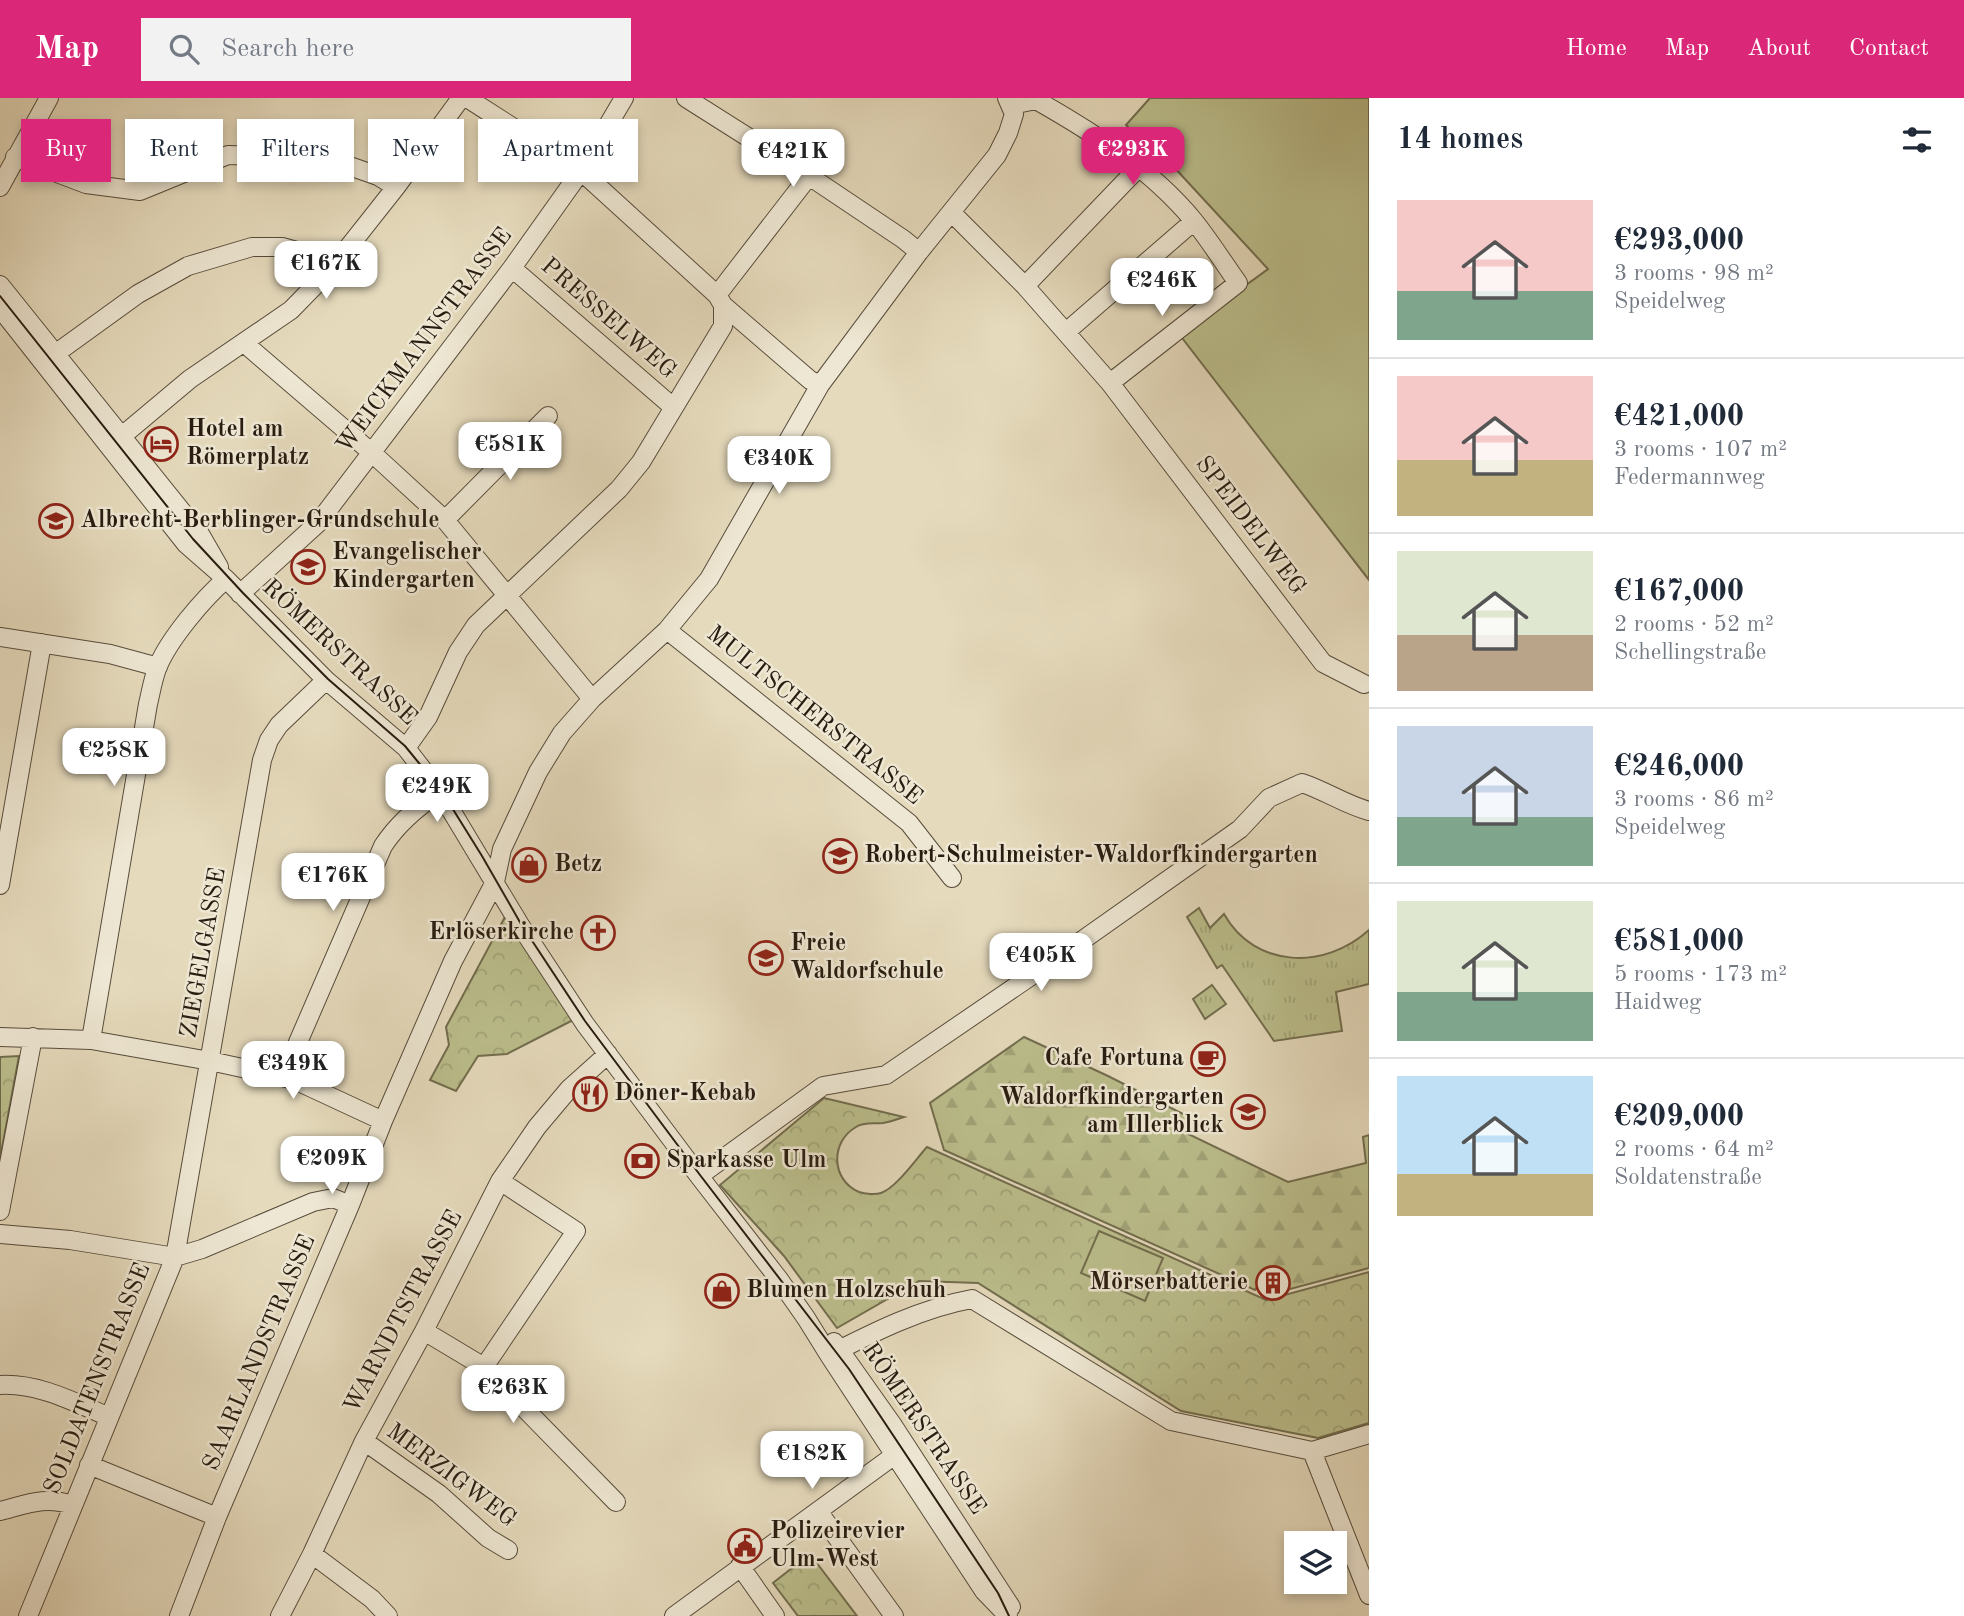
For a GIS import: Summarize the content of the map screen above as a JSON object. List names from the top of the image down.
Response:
{
  "streets": {
    "street": [
      "PRESSELWEG",
      "WEICKMANNSTRASSE",
      "SPEIDELWEG",
      "RÖMERSTRASSE",
      "MULTSCHERSTRASSE",
      "ZIEGELGASSE",
      "WARNDTSTRASSE",
      "SAARLANDSTRASSE",
      "SOLDATENSTRASSE",
      "MERZIGWEG"
    ]
  },
  "crossings": [
    ["PRESSELWEG", "WEICKMANNSTRASSE"],
    ["WEICKMANNSTRASSE", "RÖMERSTRASSE"],
    ["SPEIDELWEG", "SAARLANDSTRASSE"],
    ["RÖMERSTRASSE", "ZIEGELGASSE"],
    ["RÖMERSTRASSE", "WARNDTSTRASSE"],
    ["RÖMERSTRASSE", "SAARLANDSTRASSE"],
    ["MULTSCHERSTRASSE", "SAARLANDSTRASSE"],
    ["ZIEGELGASSE", "SOLDATENSTRASSE"],
    ["WARNDTSTRASSE", "MERZIGWEG"],
    ["SAARLANDSTRASSE", "SOLDATENSTRASSE"]
  ],
  "places": {
    "hotel": ["Hotel am Römerplatz"],
    "school or university": [
      "Albrecht-Berblinger-Grundschule",
      "Evangelischer Kindergarten",
      "Robert-Schulmeister-Waldorfkindergarten",
      "Freie Waldorfschule",
      "Waldorfkindergarten am Illerblick"
    ],
    "shop": ["Betz", "Blumen Holzschuh"],
    "church": ["Erlöserkirche"],
    "cafe": ["Cafe Fortuna"],
    "restaurant": ["Döner-Kebab"],
    "bank": ["Sparkasse Ulm"],
    "building": ["Mörserbatterie"],
    "public building": ["Polizeirevier Ulm-West"]
  },
  "page": {
    "header": "Map",
    "search": "Search here",
    "nav": [
      "Home",
      "Map",
      "About",
      "Contact"
    ],
    "heading": "14 homes",
    "chip": [
      "Buy",
      "Rent",
      "Filters",
      "New",
      "Apartment"
    ],
    "price": [
      "€293K",
      "€421K",
      "€167K",
      "€246K",
      "€581K",
      "€340K",
      "€258K",
      "€249K",
      "€176K",
      "€405K",
      "€349K",
      "€209K",
      "€263K",
      "€182K"
    ],
    "list": [
      {
        "name": "€293,000",
        "note": "3 rooms · 98 m² · Speidelweg"
      },
      {
        "name": "€421,000",
        "note": "3 rooms · 107 m² · Federmannweg"
      },
      {
        "name": "€167,000",
        "note": "2 rooms · 52 m² · Schellingstraße"
      },
      {
        "name": "€246,000",
        "note": "3 rooms · 86 m² · Speidelweg"
      },
      {
        "name": "€581,000",
        "note": "5 rooms · 173 m² · Haidweg"
      },
      {
        "name": "€209,000",
        "note": "2 rooms · 64 m² · Soldatenstraße"
      }
    ]
  }
}
